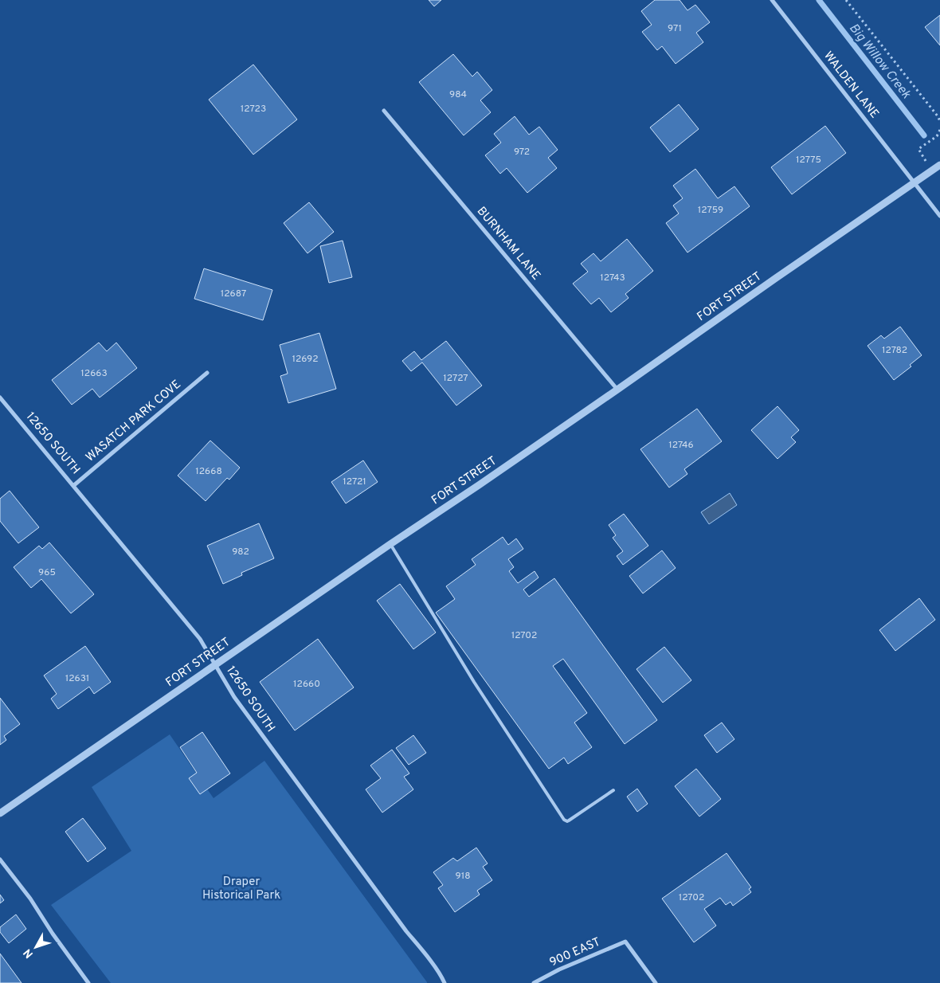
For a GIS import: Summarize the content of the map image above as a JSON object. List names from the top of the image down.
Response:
{
  "streets": {
    "street": [
      "WALDEN LANE",
      "BURNHAM LANE",
      "FORT STREET",
      "WASATCH PARK COVE",
      "12650 SOUTH",
      "900 EAST"
    ]
  },
  "crossings": [
    ["WALDEN LANE", "FORT STREET"],
    ["BURNHAM LANE", "FORT STREET"],
    ["FORT STREET", "12650 SOUTH"],
    ["WASATCH PARK COVE", "12650 SOUTH"]
  ],
  "water": ["Big Willow Creek"],
  "parks": ["Draper Historical Park"],
  "house_numbers": [
    "971",
    "984",
    "12723",
    "972",
    "12775",
    "12759",
    "12743",
    "12687",
    "12782",
    "12692",
    "12663",
    "12727",
    "12746",
    "12668",
    "12721",
    "982",
    "965",
    "12702",
    "12631",
    "12660",
    "918",
    "12702"
  ],
  "north": "bottom left"
}
